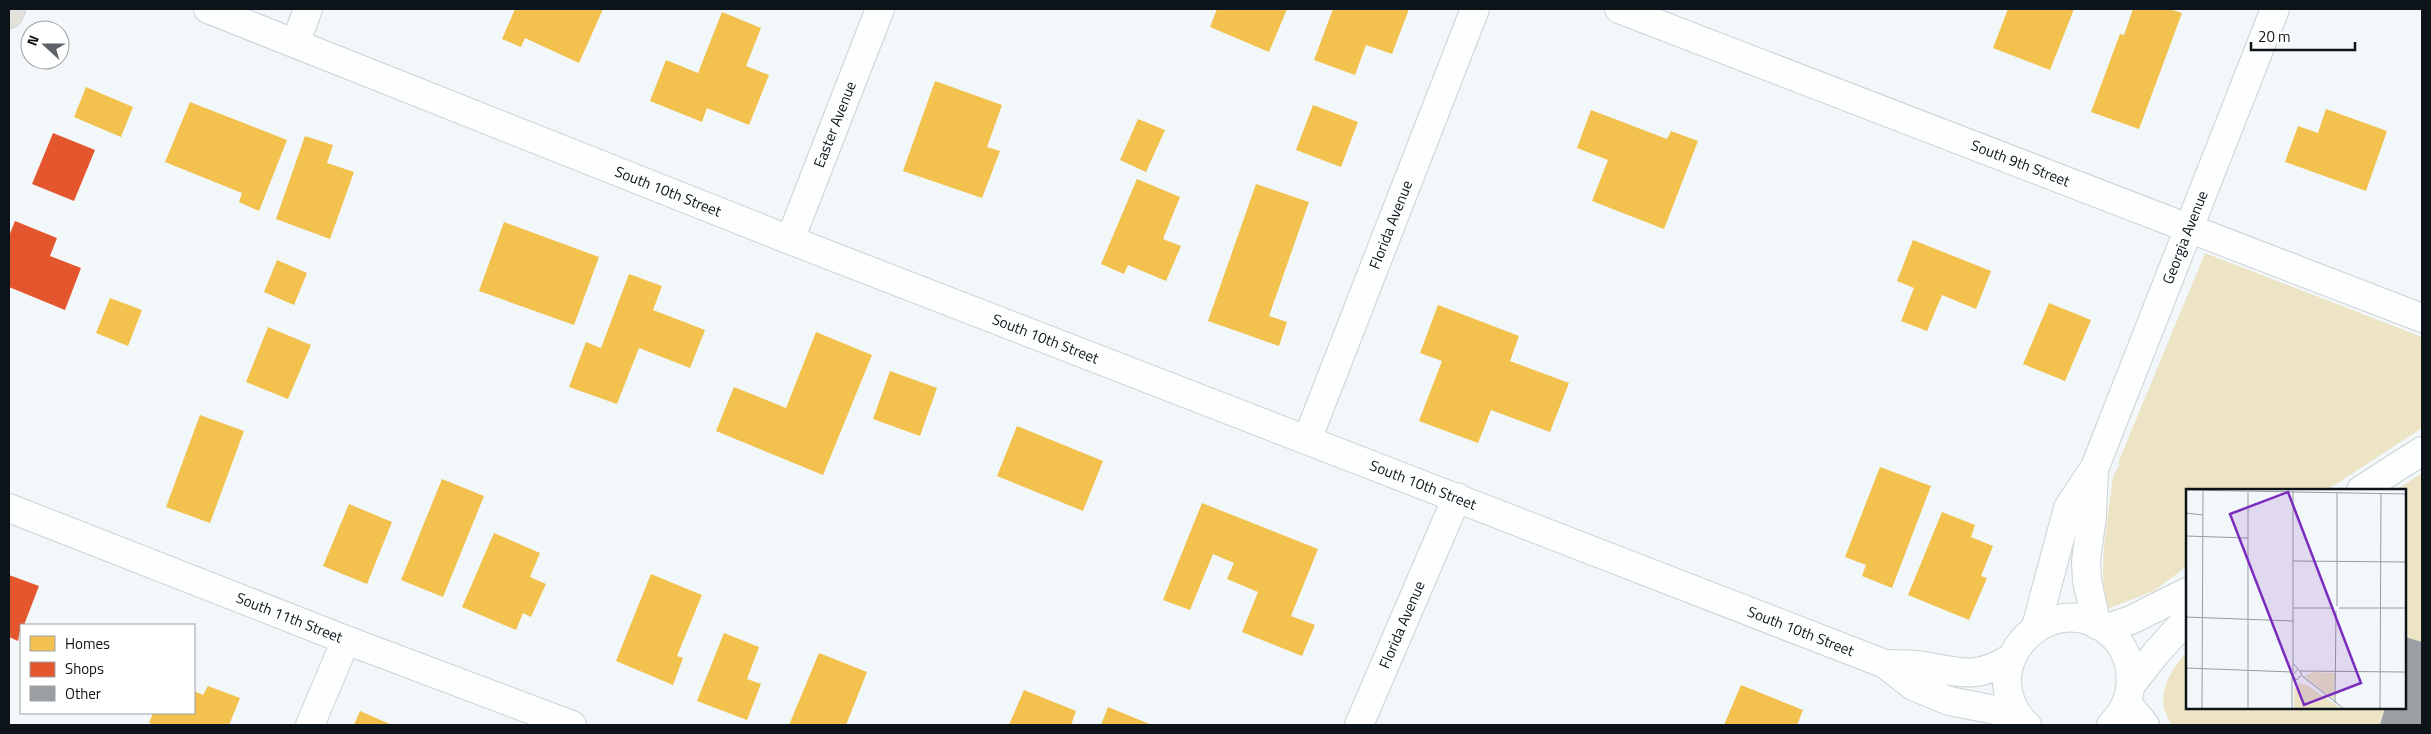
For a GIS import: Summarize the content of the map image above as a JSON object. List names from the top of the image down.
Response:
{
  "streets": {
    "street": [
      "Easter Avenue",
      "South 9th Street",
      "South 10th Street",
      "Florida Avenue",
      "Georgia Avenue",
      "South 11th Street"
    ]
  },
  "crossings": [
    ["Easter Avenue", "South 10th Street"],
    ["South 9th Street", "Georgia Avenue"],
    ["South 10th Street", "Florida Avenue"]
  ],
  "legend": ["Homes", "Shops", "Other"],
  "scale_bar": "20 m",
  "north": "left"
}
